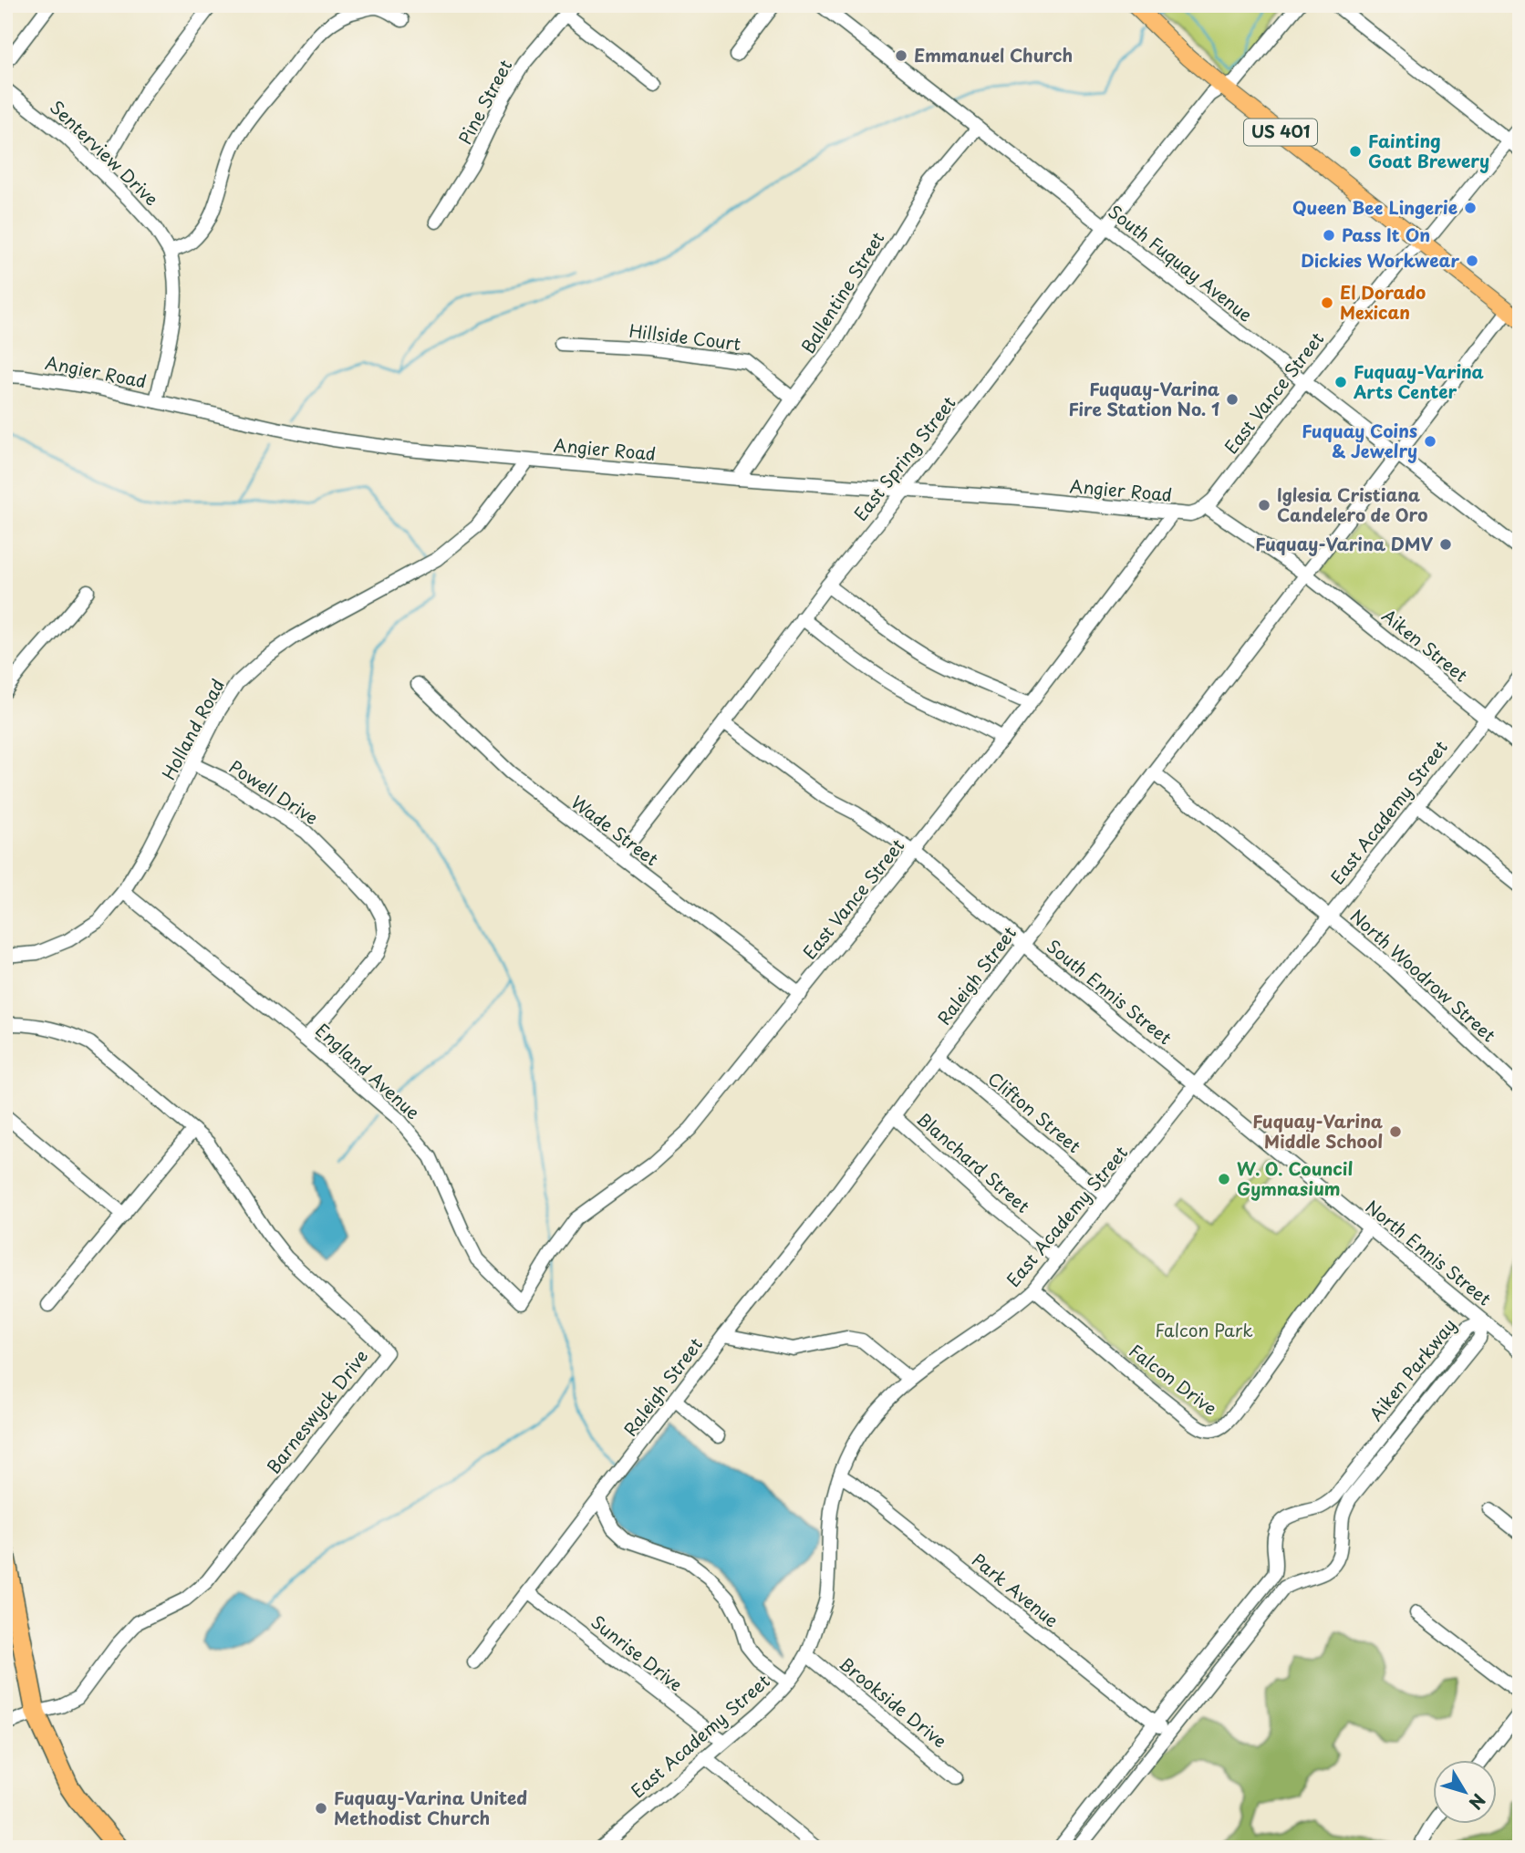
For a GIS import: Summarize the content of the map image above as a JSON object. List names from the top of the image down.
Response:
{
  "streets": {
    "main road": ["US 401"],
    "street": [
      "Pine Street",
      "Senterview Drive",
      "South Fuquay Avenue",
      "Ballentine Street",
      "Hillside Court",
      "Angier Road",
      "East Vance Street",
      "East Spring Street",
      "Aiken Street",
      "Holland Road",
      "Powell Drive",
      "East Academy Street",
      "Wade Street",
      "Raleigh Street",
      "North Woodrow Street",
      "South Ennis Street",
      "England Avenue",
      "Clifton Street",
      "Blanchard Street",
      "North Ennis Street",
      "Aiken Parkway",
      "Falcon Drive",
      "Barneswyck Drive",
      "Park Avenue",
      "Sunrise Drive",
      "Brookside Drive"
    ]
  },
  "crossings": [
    ["US 401", "East Vance Street"],
    ["US 401", "East Spring Street"],
    ["US 401", "Raleigh Street"],
    ["Senterview Drive", "Angier Road"],
    ["South Fuquay Avenue", "Ballentine Street"],
    ["South Fuquay Avenue", "East Vance Street"],
    ["South Fuquay Avenue", "East Spring Street"],
    ["South Fuquay Avenue", "Raleigh Street"],
    ["Ballentine Street", "Hillside Court"],
    ["Ballentine Street", "Angier Road"],
    ["Angier Road", "East Vance Street"],
    ["Angier Road", "East Spring Street"],
    ["Angier Road", "Aiken Street"],
    ["Angier Road", "Holland Road"],
    ["East Vance Street", "Aiken Street"],
    ["East Vance Street", "Wade Street"],
    ["East Vance Street", "South Ennis Street"],
    ["East Vance Street", "England Avenue"],
    ["East Spring Street", "Wade Street"],
    ["East Spring Street", "South Ennis Street"],
    ["Aiken Street", "East Academy Street"],
    ["Aiken Street", "Raleigh Street"],
    ["Holland Road", "Powell Drive"],
    ["Holland Road", "England Avenue"],
    ["Powell Drive", "England Avenue"],
    ["East Academy Street", "North Woodrow Street"],
    ["East Academy Street", "South Ennis Street"],
    ["East Academy Street", "Clifton Street"],
    ["East Academy Street", "Blanchard Street"],
    ["East Academy Street", "North Ennis Street"],
    ["East Academy Street", "Falcon Drive"],
    ["East Academy Street", "Park Avenue"],
    ["East Academy Street", "Sunrise Drive"],
    ["East Academy Street", "Brookside Drive"],
    ["Raleigh Street", "North Woodrow Street"],
    ["Raleigh Street", "South Ennis Street"],
    ["Raleigh Street", "Clifton Street"],
    ["Raleigh Street", "Blanchard Street"],
    ["Raleigh Street", "Sunrise Drive"],
    ["South Ennis Street", "North Ennis Street"],
    ["North Ennis Street", "Aiken Parkway"],
    ["North Ennis Street", "Falcon Drive"]
  ],
  "parks": ["Falcon Park"],
  "places": [
    "Emmanuel Church",
    "Fainting Goat Brewery",
    "Queen Bee Lingerie",
    "Pass It On",
    "Dickies Workwear",
    "El Dorado Mexican",
    "Fuquay-Varina Arts Center",
    "Fuquay-Varina Fire Station No. 1",
    "Fuquay Coins & Jewelry",
    "Iglesia Cristiana Candelero de Oro",
    "Fuquay-Varina DMV",
    "Fuquay-Varina Middle School",
    "W. O. Council Gymnasium",
    "Fuquay-Varina United Methodist Church"
  ],
  "north": "bottom right"
}
